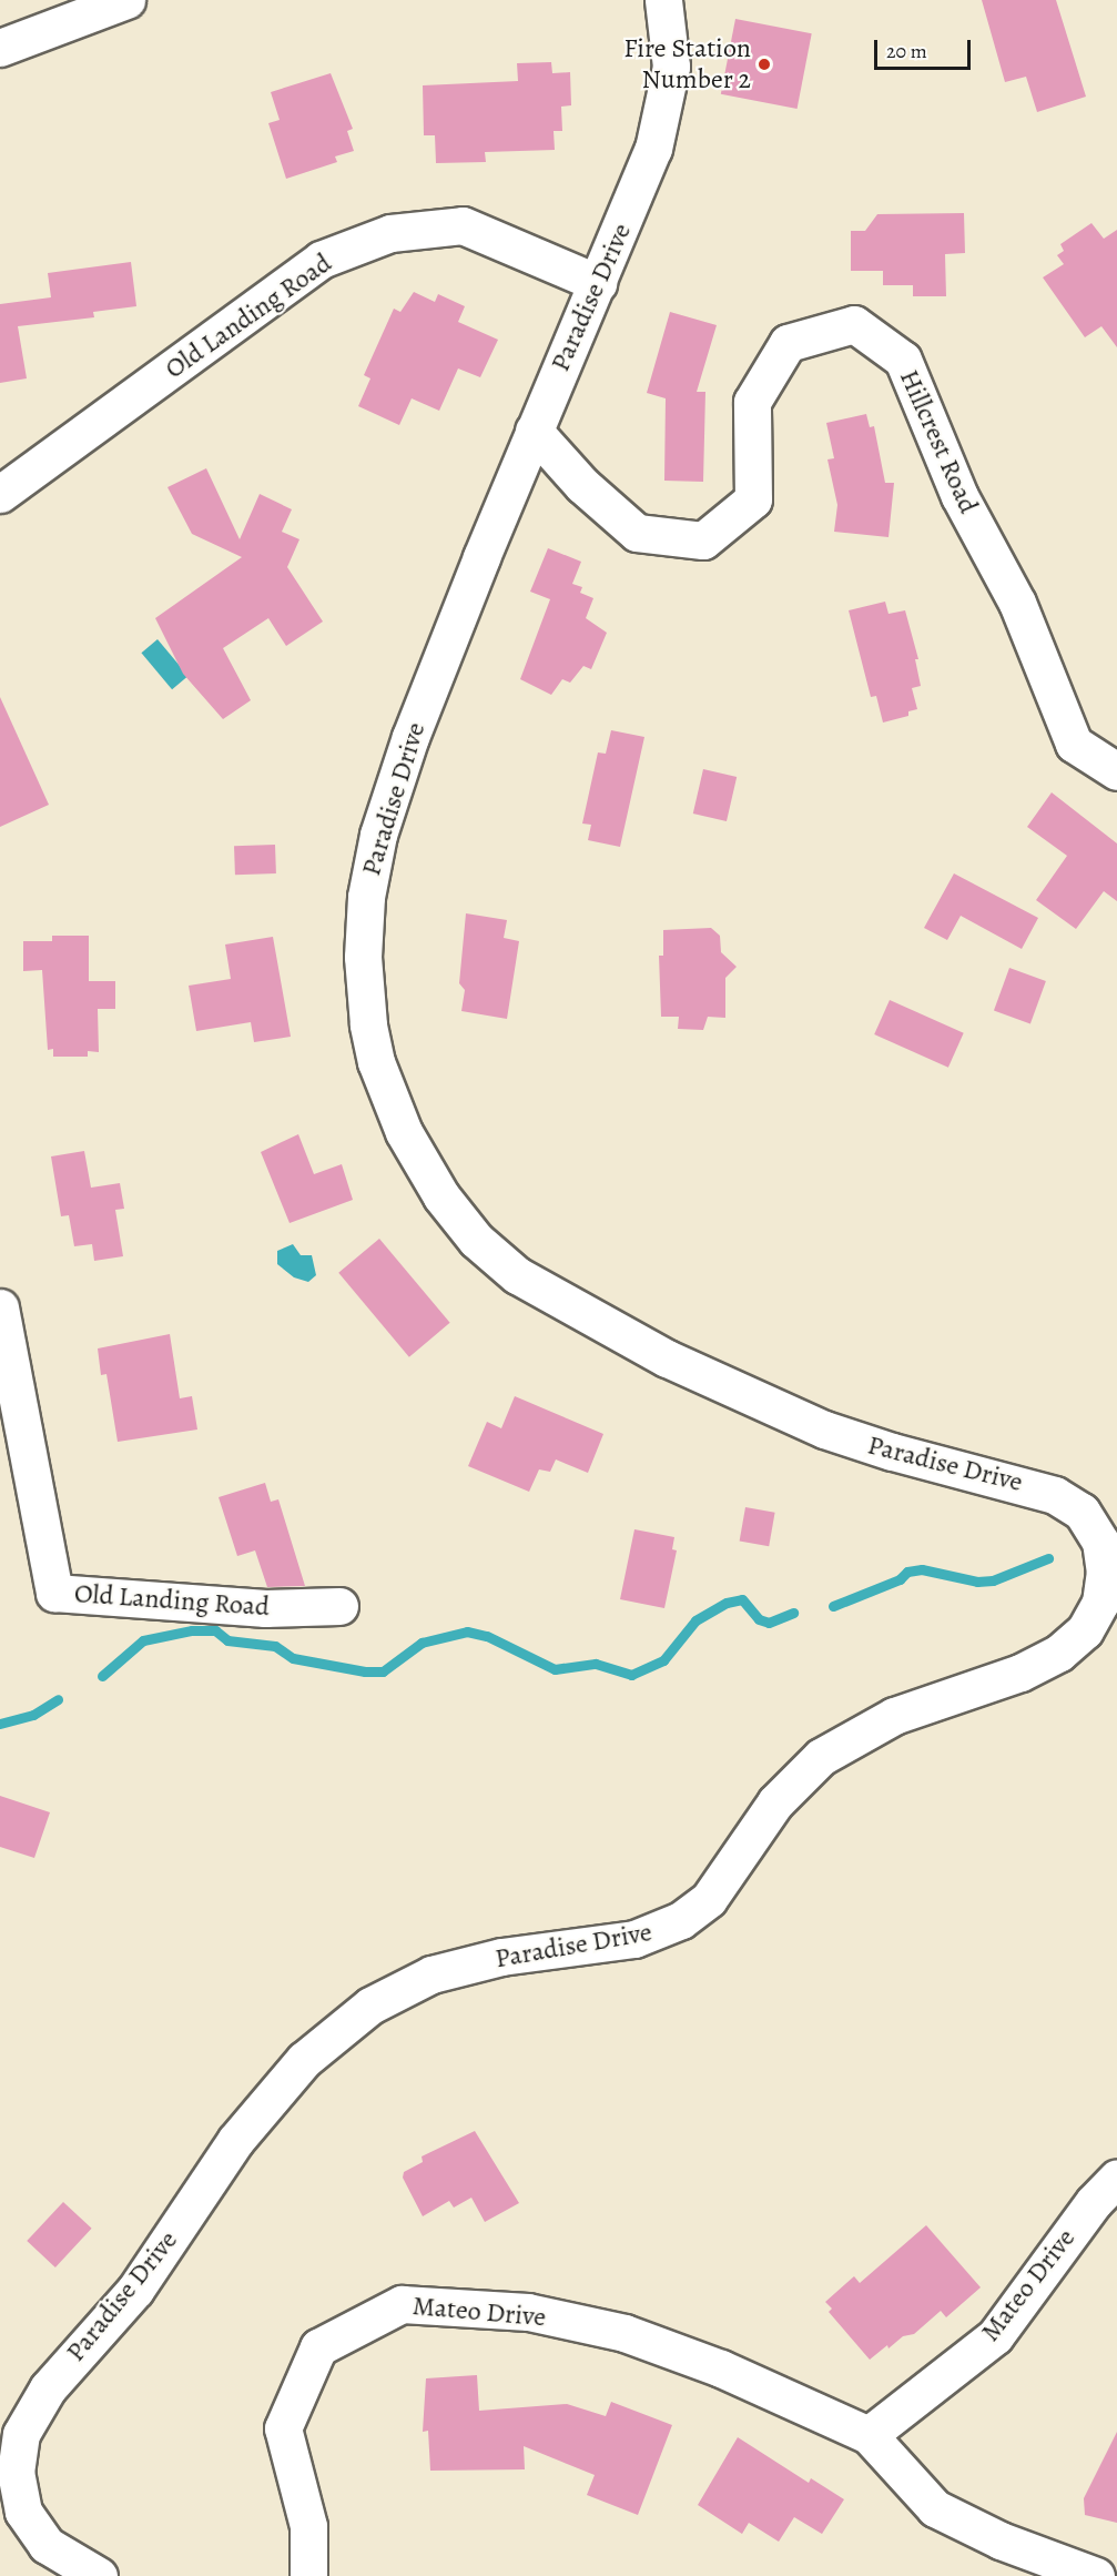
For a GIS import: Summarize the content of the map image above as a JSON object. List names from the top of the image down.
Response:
{
  "streets": {
    "street": [
      "Paradise Drive",
      "Old Landing Road",
      "Hillcrest Road",
      "Mateo Drive"
    ]
  },
  "crossings": [
    ["Paradise Drive", "Old Landing Road"],
    ["Paradise Drive", "Hillcrest Road"]
  ],
  "places": ["Fire Station Number 2"],
  "scale_bar": "20 m"
}
